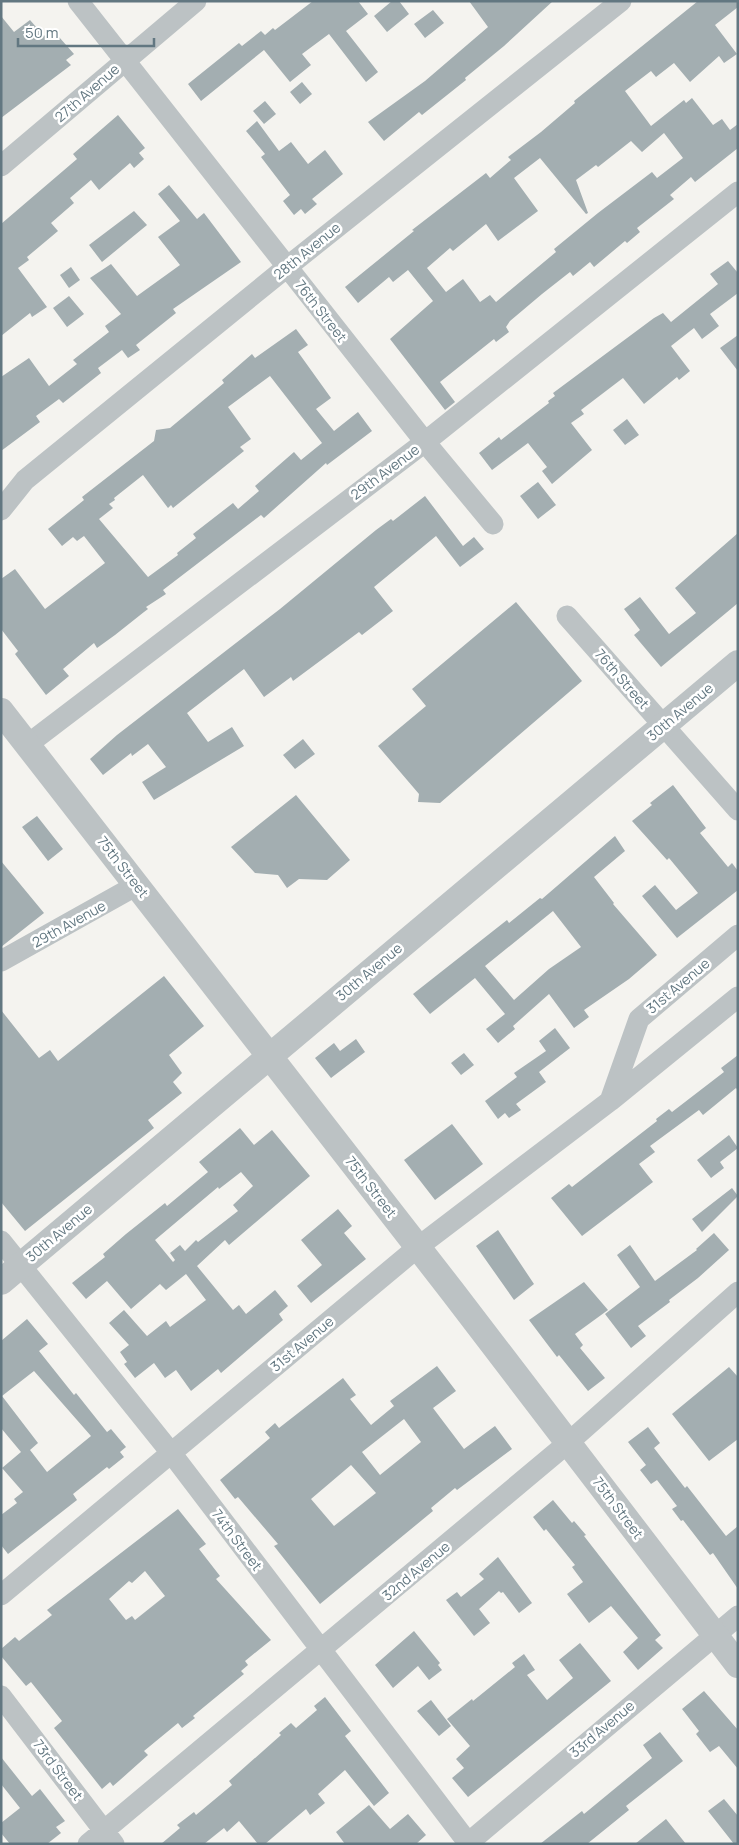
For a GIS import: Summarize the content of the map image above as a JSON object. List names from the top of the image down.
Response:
{
  "streets": {
    "street": [
      "27th Avenue",
      "28th Avenue",
      "76th Street",
      "29th Avenue",
      "30th Avenue",
      "75th Street",
      "31st Avenue",
      "74th Street",
      "32nd Avenue",
      "33rd Avenue",
      "73rd Street"
    ]
  },
  "crossings": [
    ["27th Avenue", "76th Street"],
    ["28th Avenue", "76th Street"],
    ["76th Street", "29th Avenue"],
    ["76th Street", "30th Avenue"],
    ["29th Avenue", "75th Street"],
    ["30th Avenue", "75th Street"],
    ["30th Avenue", "74th Street"],
    ["75th Street", "31st Avenue"],
    ["75th Street", "32nd Avenue"],
    ["75th Street", "33rd Avenue"],
    ["31st Avenue", "74th Street"],
    ["74th Street", "32nd Avenue"],
    ["74th Street", "33rd Avenue"],
    ["32nd Avenue", "73rd Street"]
  ],
  "scale_bar": "50 m"
}
